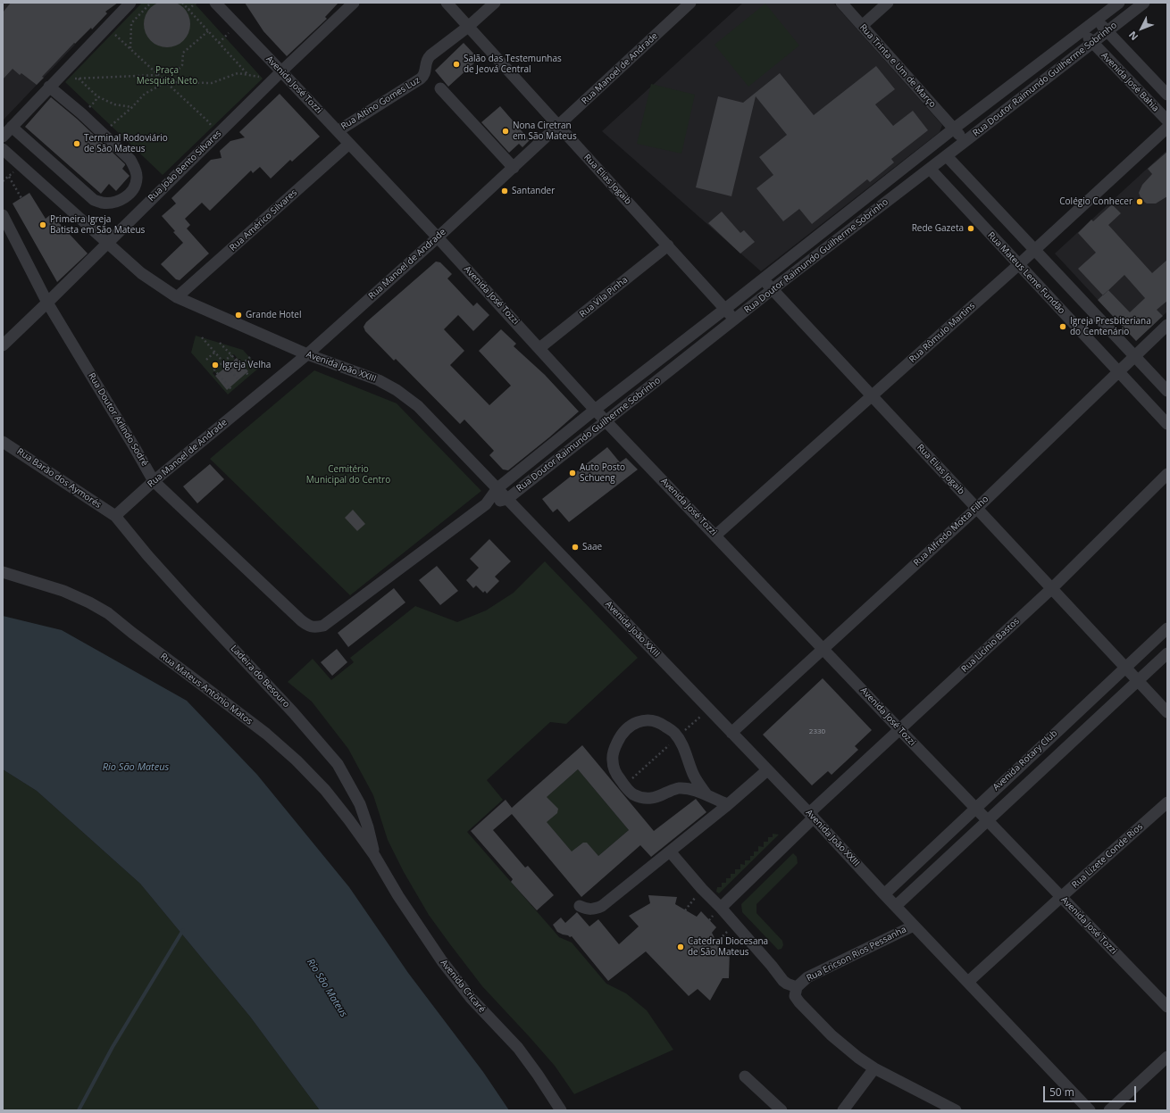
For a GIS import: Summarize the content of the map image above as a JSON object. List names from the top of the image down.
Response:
{
  "streets": {
    "street": [
      "Rua Trinta e Um de Março",
      "Rua Manoel de Andrade",
      "Rua Doutor Raimundo Guilherme Sobrinho",
      "Avenida José Bahia",
      "Avenida José Tozzi",
      "Rua Altino Gomes Luz",
      "Rua João Bento Silvares",
      "Rua Elias Jogaib",
      "Rua Américo Silvares",
      "Rua Mateus Leme Fundão",
      "Rua Vila Pinha",
      "Rua Rômulo Martins",
      "Avenida João XXIII",
      "Rua Doutor Arlindo Sodré",
      "Rua Barão dos Aymorés",
      "Rua Alfredo Motta Filho",
      "Rua Licínio Bastos",
      "Ladeira do Besouro",
      "Rua Mateus Antônio Matos",
      "Avenida Rotary Club",
      "Rua Lizete Conde Rios",
      "Rua Ericson Rios Pessanha",
      "Avenida Cricaré"
    ]
  },
  "crossings": [
    ["Rua Trinta e Um de Março", "Rua Doutor Raimundo Guilherme Sobrinho"],
    ["Rua Manoel de Andrade", "Avenida José Tozzi"],
    ["Rua Manoel de Andrade", "Rua Elias Jogaib"],
    ["Rua Manoel de Andrade", "Avenida João XXIII"],
    ["Rua Manoel de Andrade", "Rua Doutor Arlindo Sodré"],
    ["Rua Manoel de Andrade", "Rua Barão dos Aymorés"],
    ["Rua Manoel de Andrade", "Ladeira do Besouro"],
    ["Rua Doutor Raimundo Guilherme Sobrinho", "Avenida José Bahia"],
    ["Rua Doutor Raimundo Guilherme Sobrinho", "Avenida José Tozzi"],
    ["Rua Doutor Raimundo Guilherme Sobrinho", "Rua Elias Jogaib"],
    ["Rua Doutor Raimundo Guilherme Sobrinho", "Rua Mateus Leme Fundão"],
    ["Rua Doutor Raimundo Guilherme Sobrinho", "Avenida João XXIII"],
    ["Rua Doutor Raimundo Guilherme Sobrinho", "Rua Doutor Arlindo Sodré"],
    ["Avenida José Tozzi", "Rua Altino Gomes Luz"],
    ["Avenida José Tozzi", "Rua João Bento Silvares"],
    ["Avenida José Tozzi", "Rua Américo Silvares"],
    ["Avenida José Tozzi", "Rua Vila Pinha"],
    ["Avenida José Tozzi", "Rua Rômulo Martins"],
    ["Avenida José Tozzi", "Rua Alfredo Motta Filho"],
    ["Avenida José Tozzi", "Rua Licínio Bastos"],
    ["Avenida José Tozzi", "Avenida Rotary Club"],
    ["Avenida José Tozzi", "Rua Lizete Conde Rios"],
    ["Rua Altino Gomes Luz", "Rua Elias Jogaib"],
    ["Rua João Bento Silvares", "Avenida João XXIII"],
    ["Rua João Bento Silvares", "Rua Doutor Arlindo Sodré"],
    ["Rua Elias Jogaib", "Rua Vila Pinha"],
    ["Rua Elias Jogaib", "Rua Rômulo Martins"],
    ["Rua Elias Jogaib", "Rua Alfredo Motta Filho"],
    ["Rua Elias Jogaib", "Rua Licínio Bastos"],
    ["Rua Elias Jogaib", "Avenida Rotary Club"],
    ["Rua Américo Silvares", "Avenida João XXIII"],
    ["Rua Mateus Leme Fundão", "Rua Rômulo Martins"],
    ["Rua Mateus Leme Fundão", "Rua Alfredo Motta Filho"],
    ["Avenida João XXIII", "Rua Alfredo Motta Filho"],
    ["Avenida João XXIII", "Rua Licínio Bastos"],
    ["Avenida João XXIII", "Avenida Rotary Club"],
    ["Avenida João XXIII", "Rua Lizete Conde Rios"],
    ["Avenida João XXIII", "Rua Ericson Rios Pessanha"],
    ["Rua Barão dos Aymorés", "Ladeira do Besouro"],
    ["Ladeira do Besouro", "Rua Mateus Antônio Matos"],
    ["Ladeira do Besouro", "Avenida Cricaré"],
    ["Rua Mateus Antônio Matos", "Avenida Cricaré"]
  ],
  "water": ["Rio São Mateus"],
  "parks": ["Praça Mesquita Neto", "Cemitério Municipal do Centro"],
  "places": [
    "Salão das Testemunhas de Jeová Central",
    "Nona Ciretran em São Mateus",
    "Terminal Rodoviário de São Mateus",
    "Santander",
    "Colégio Conhecer",
    "Primeira Igreja Batista em São Mateus",
    "Rede Gazeta",
    "Grande Hotel",
    "Igreja Presbiteriana do Centenário",
    "Igreja Velha",
    "Auto Posto Schueng",
    "Saae",
    "Catedral Diocesana de São Mateus"
  ],
  "house_numbers": ["2330"],
  "scale_bar": "50 m",
  "north": "bottom left"
}
